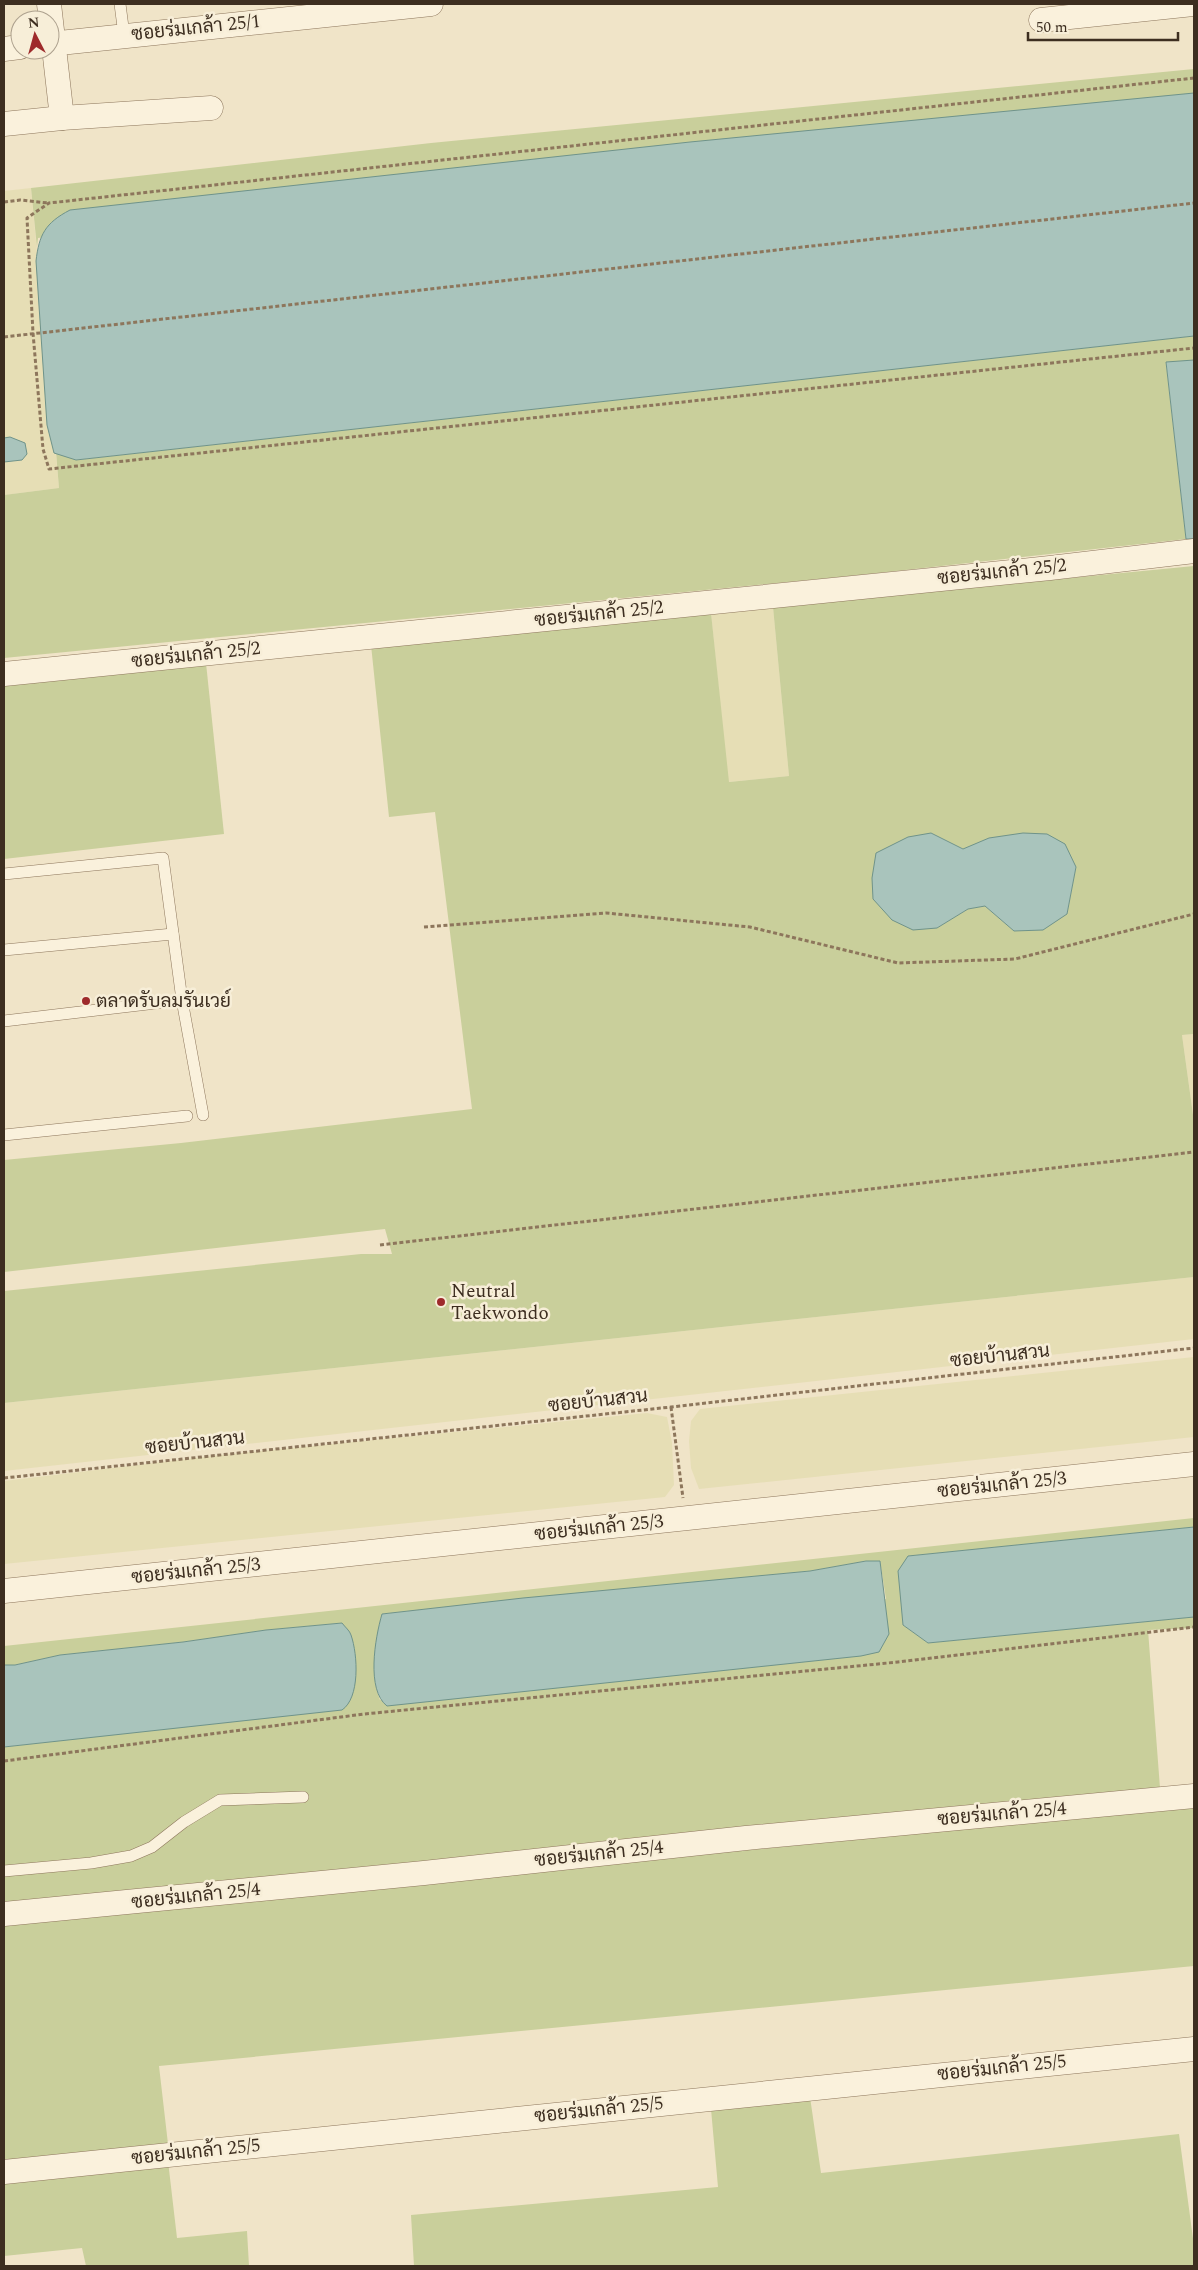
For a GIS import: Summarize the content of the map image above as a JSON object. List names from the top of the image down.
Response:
{
  "streets": {
    "street": [
      "ซอยร่มเกล้า 25/1",
      "ซอยร่มเกล้า 25/2",
      "ซอยร่มเกล้า 25/3",
      "ซอยร่มเกล้า 25/4",
      "ซอยร่มเกล้า 25/5"
    ],
    "path": ["ซอยบ้านสวน"]
  },
  "places": ["ตลาดรับลมรันเวย์", "Neutral Taekwondo"],
  "scale_bar": "50 m",
  "north": "top"
}
